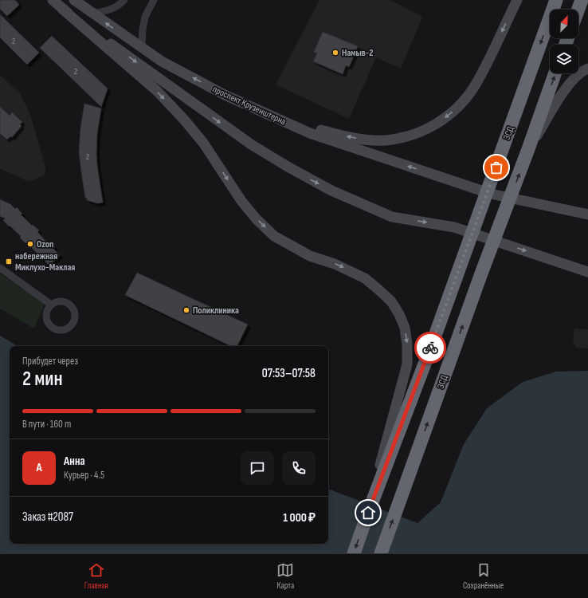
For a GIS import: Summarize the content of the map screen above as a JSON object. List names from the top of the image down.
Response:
{
  "streets": {
    "highway": ["ЗСД"],
    "main road": ["проспект Крузенштерна"]
  },
  "places": {
    "other": ["Намыв-2", "Ozon", "Поликлиника"],
    "transit": ["набережная Миклухо-Маклая"]
  },
  "house_numbers": ["2", "2", "2"],
  "north": "top right",
  "page": {
    "heading": ["2 мин", "Прибудет через", "07:53–07:58"],
    "panel": [
      "Анна",
      "Курьер · 4.5",
      "Заказ #2087",
      "1 000 ₽"
    ],
    "bar": "В пути · 160 m",
    "round": "А",
    "tabs": ["Главная", "Карта", "Сохранённые"]
  }
}
